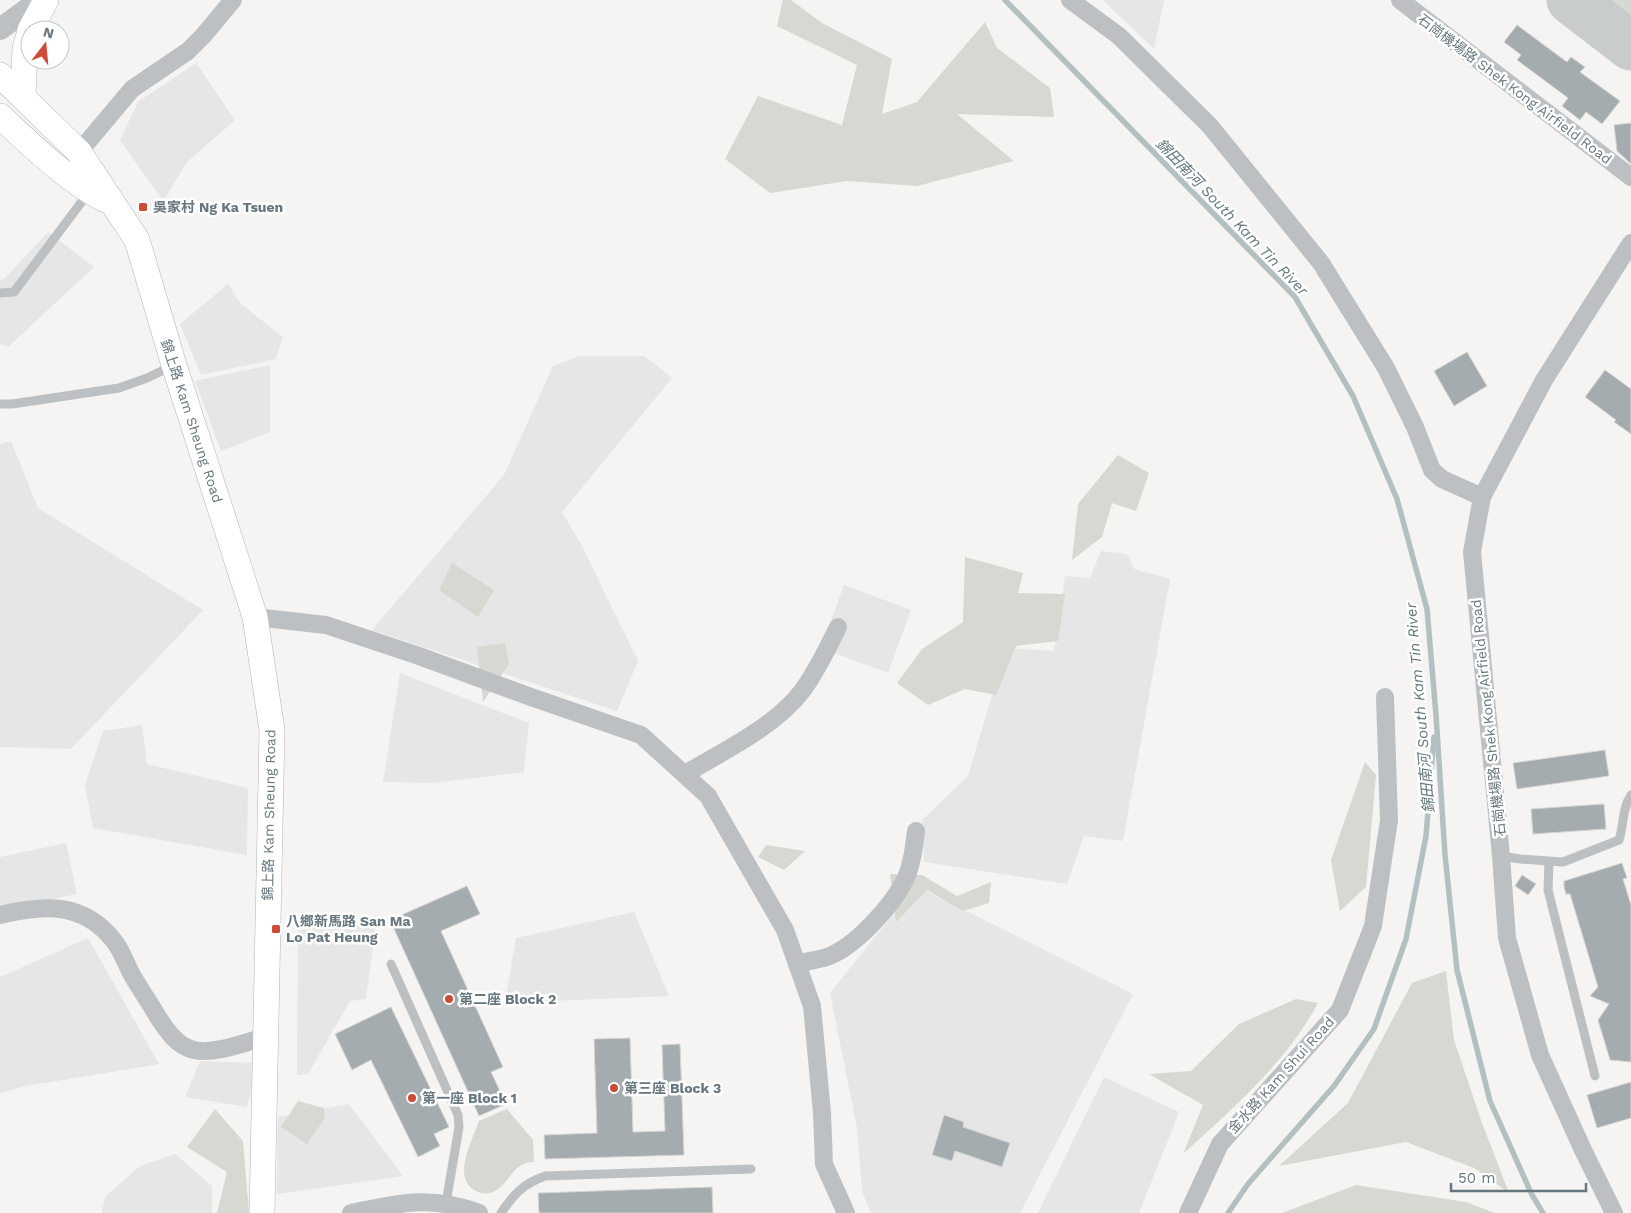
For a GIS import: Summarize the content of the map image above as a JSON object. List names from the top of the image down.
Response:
{
  "streets": {
    "main road": ["錦上路 Kam Sheung Road"],
    "street": ["石崗機場路 Shek Kong Airfield Road", "金水路 Kam Shui Road"]
  },
  "water": ["錦田南河 South Kam Tin River"],
  "places": {
    "transit": ["吳家村 Ng Ka Tsuen", "八鄉新馬路 San Ma Lo Pat Heung"],
    "other": ["第二座 Block 2", "第三座 Block 3", "第一座 Block 1"]
  },
  "scale_bar": "50 m",
  "north": "top"
}
